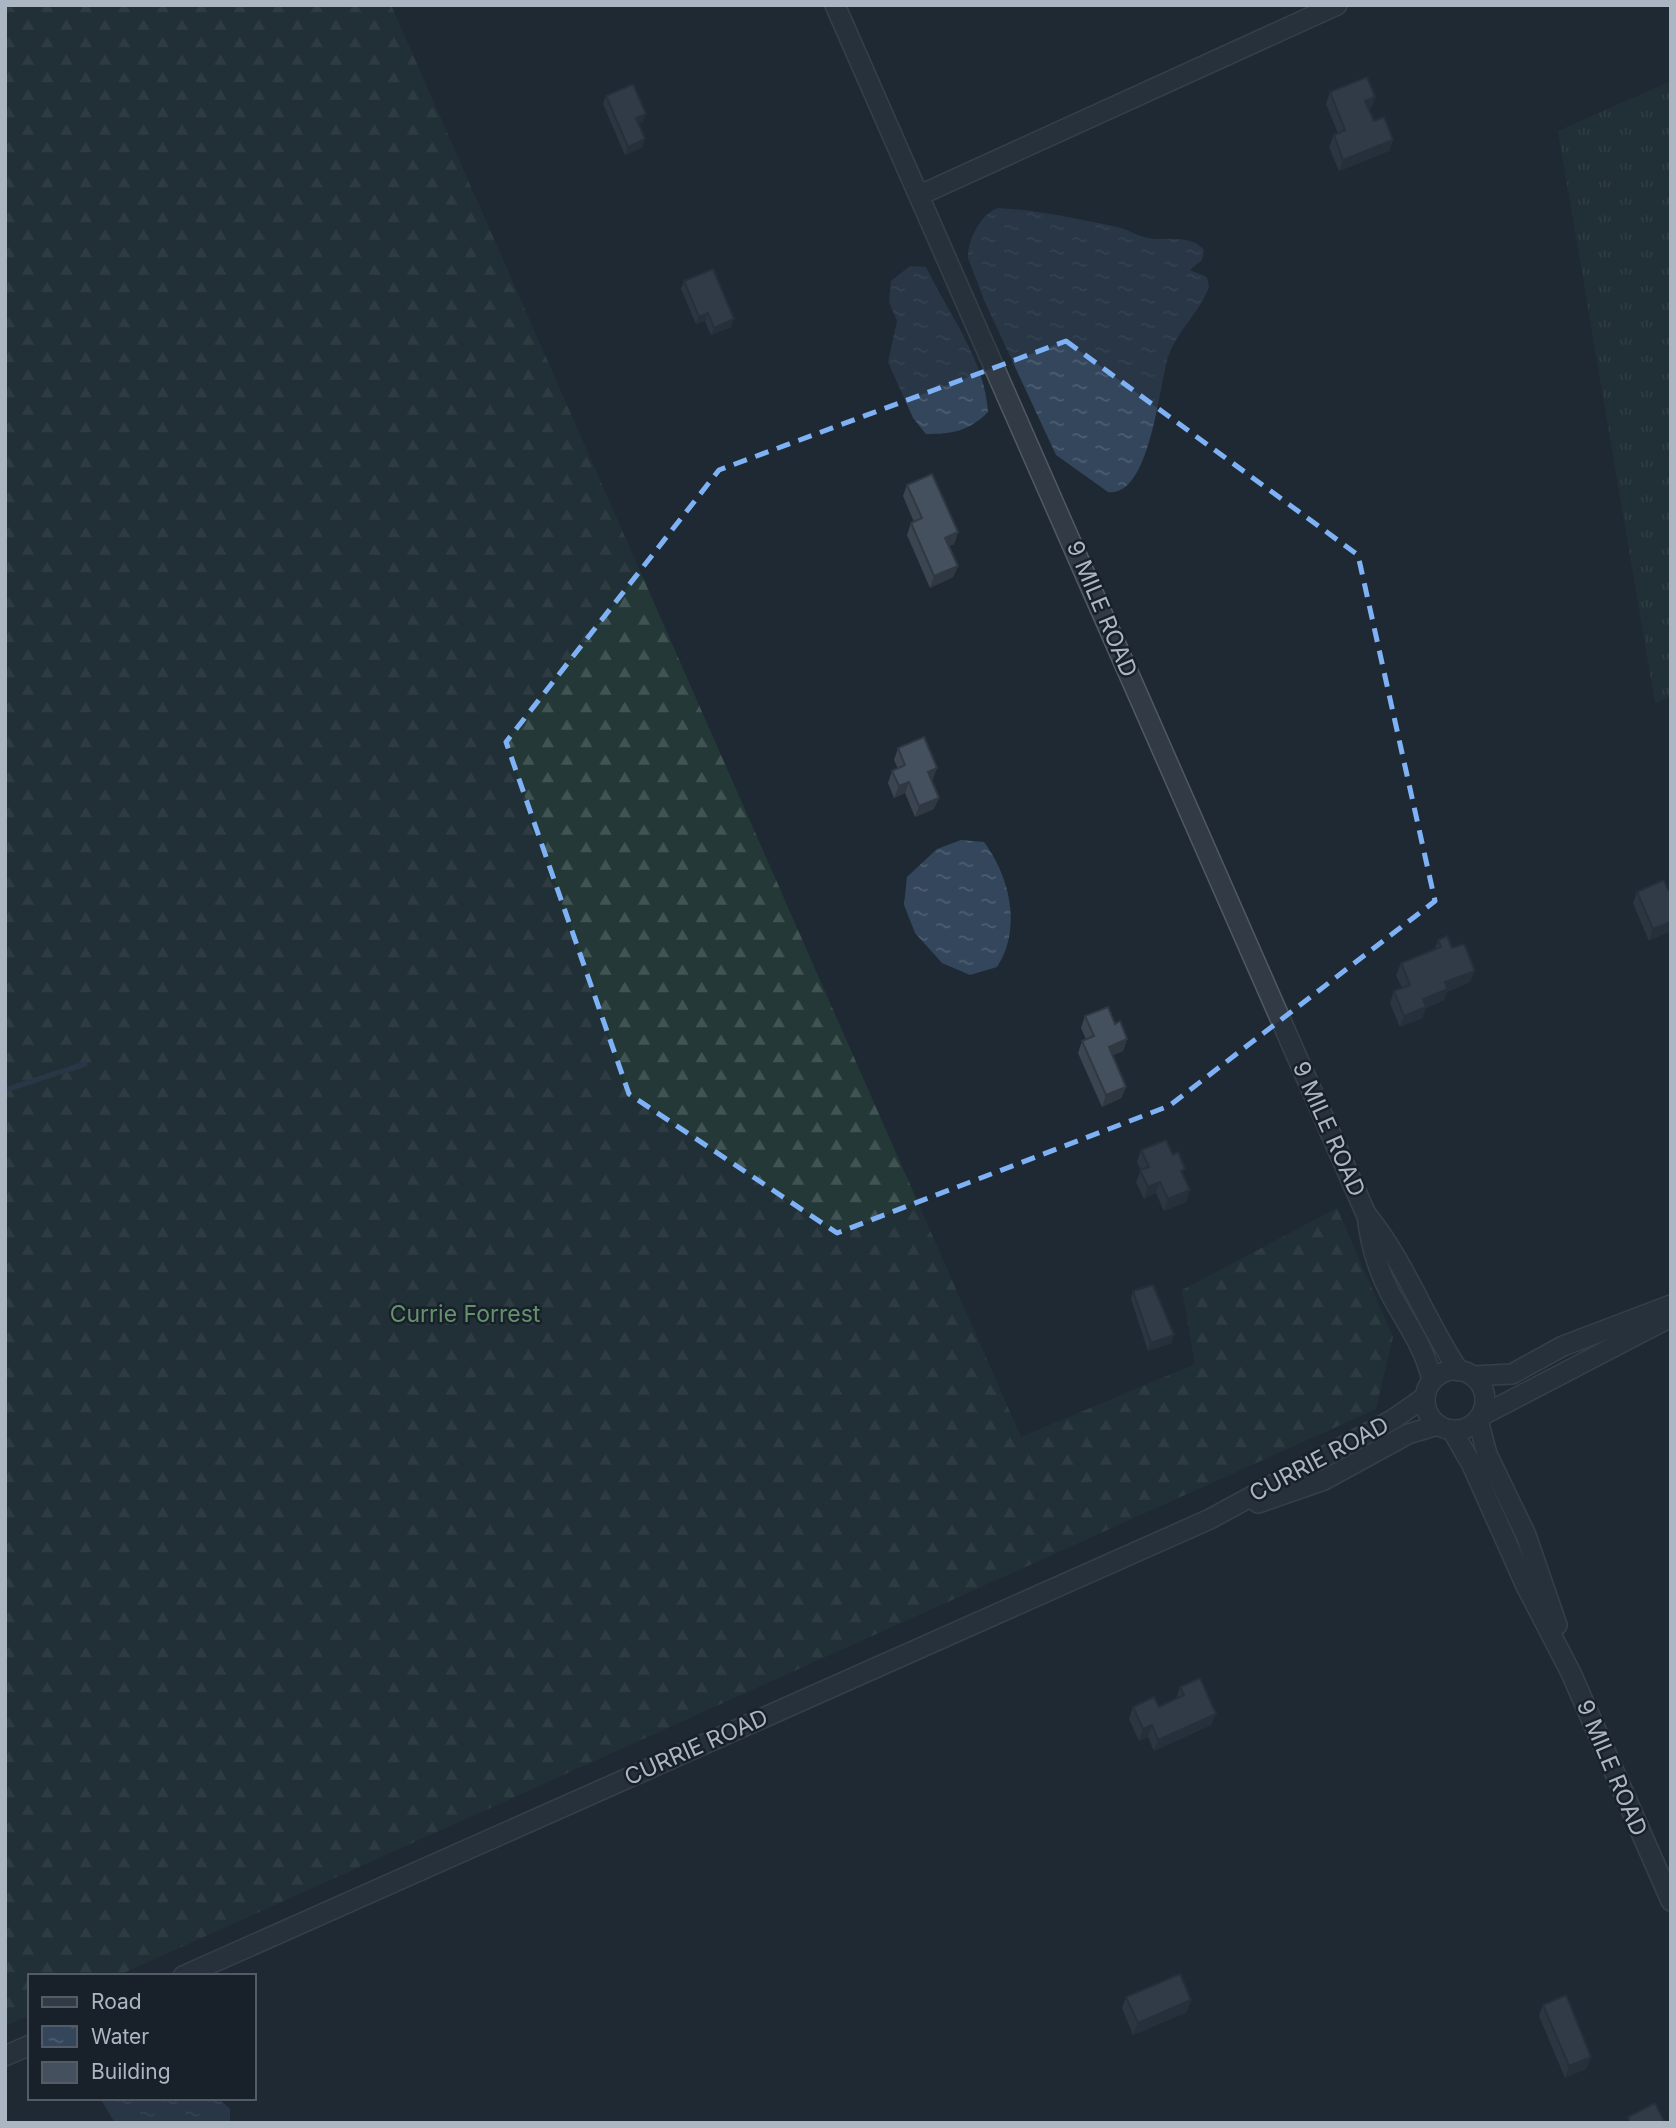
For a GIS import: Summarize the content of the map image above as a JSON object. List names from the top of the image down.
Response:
{
  "streets": {
    "street": ["9 MILE ROAD", "CURRIE ROAD"]
  },
  "crossings": [
    ["9 MILE ROAD", "CURRIE ROAD"]
  ],
  "parks": ["Currie Forrest"],
  "legend": ["Road", "Water", "Building"]
}
